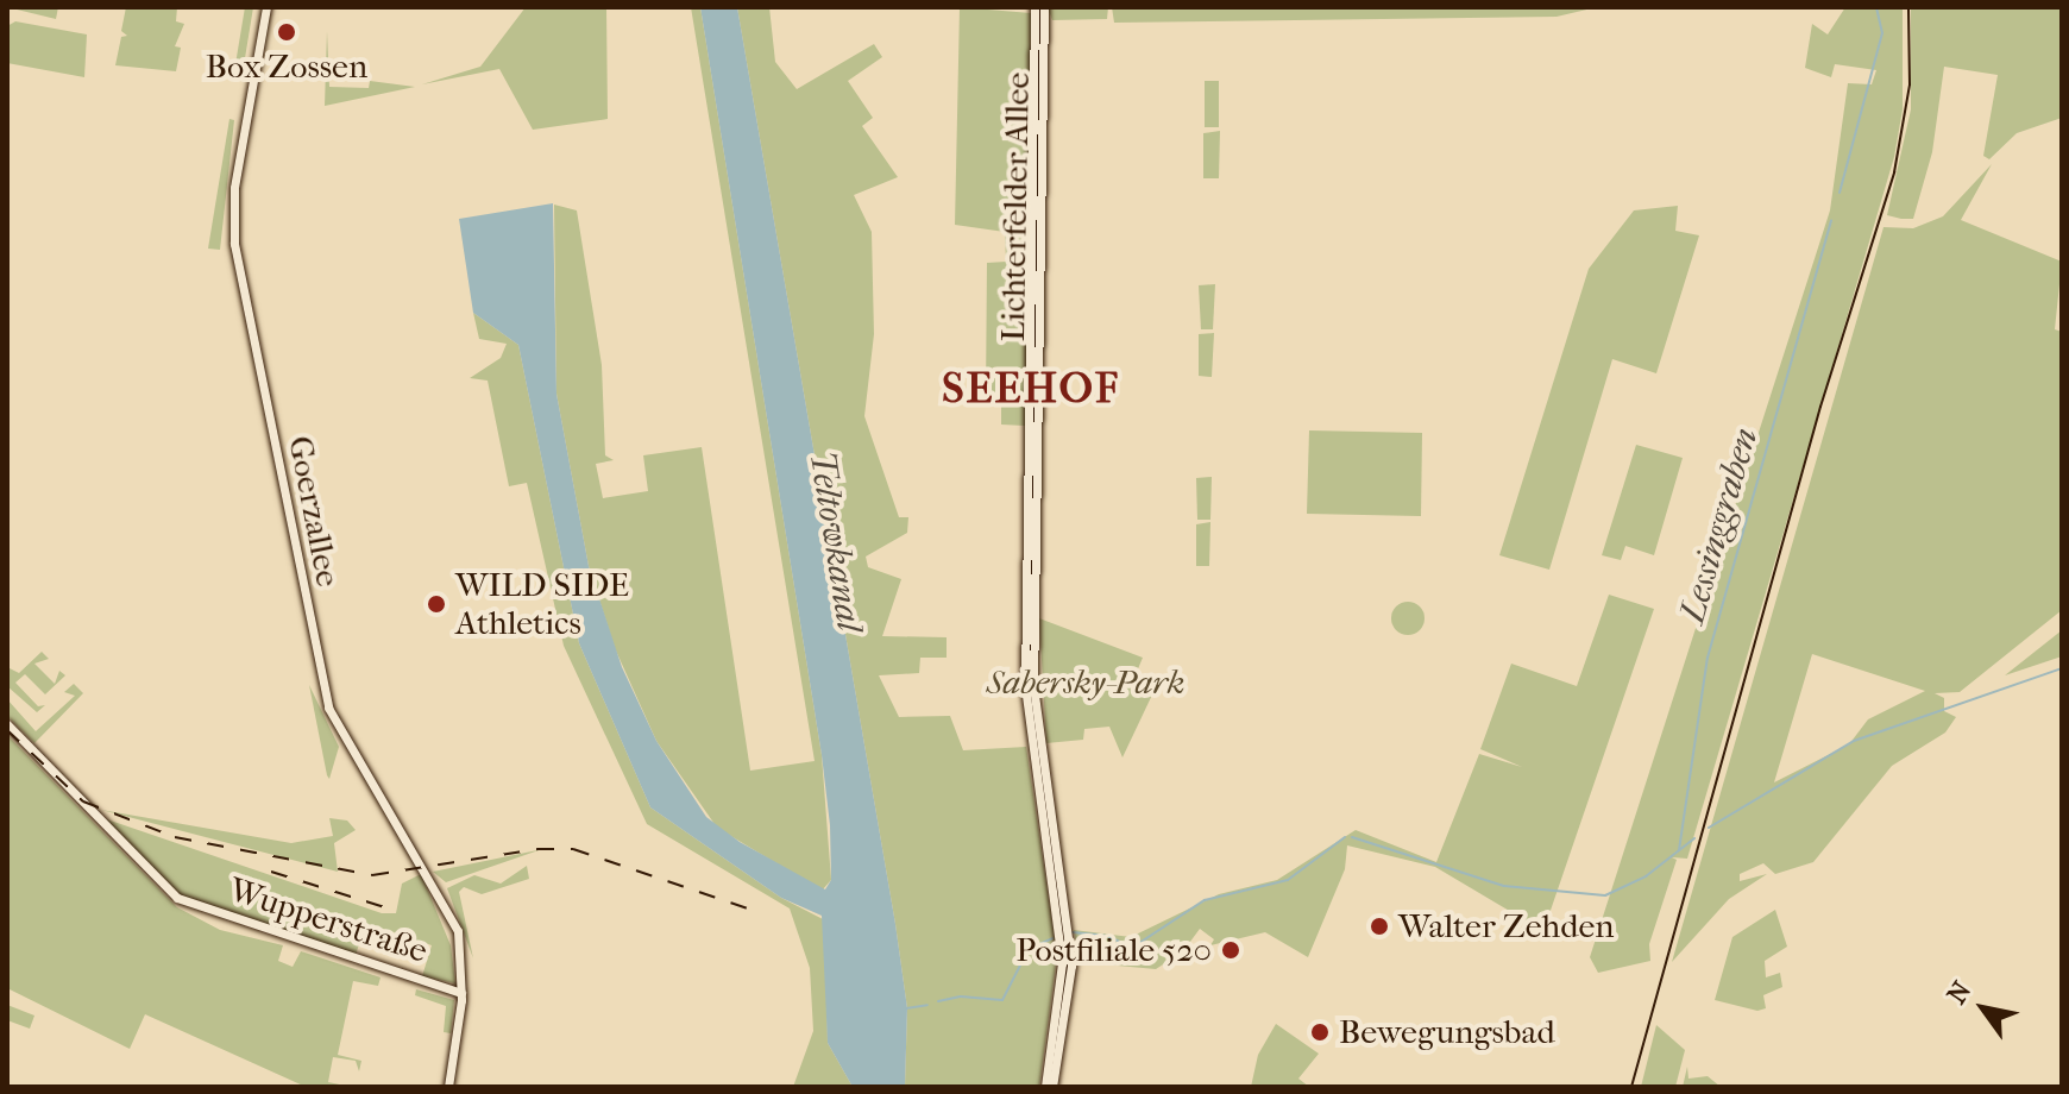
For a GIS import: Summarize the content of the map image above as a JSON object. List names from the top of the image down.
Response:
{
  "streets": {
    "main road": ["Lichterfelder Allee", "Goerzallee", "Wupperstraße"]
  },
  "crossings": [
    ["Goerzallee", "Wupperstraße"]
  ],
  "districts": ["SEEHOF"],
  "water": ["Lessinggraben", "Teltowkanal"],
  "parks": ["Sabersky-Park"],
  "places": [
    "Box Zossen",
    "WILD SIDE Athletics",
    "Walter Zehden",
    "Postfiliale 520",
    "Bewegungsbad"
  ],
  "north": "top left"
}
